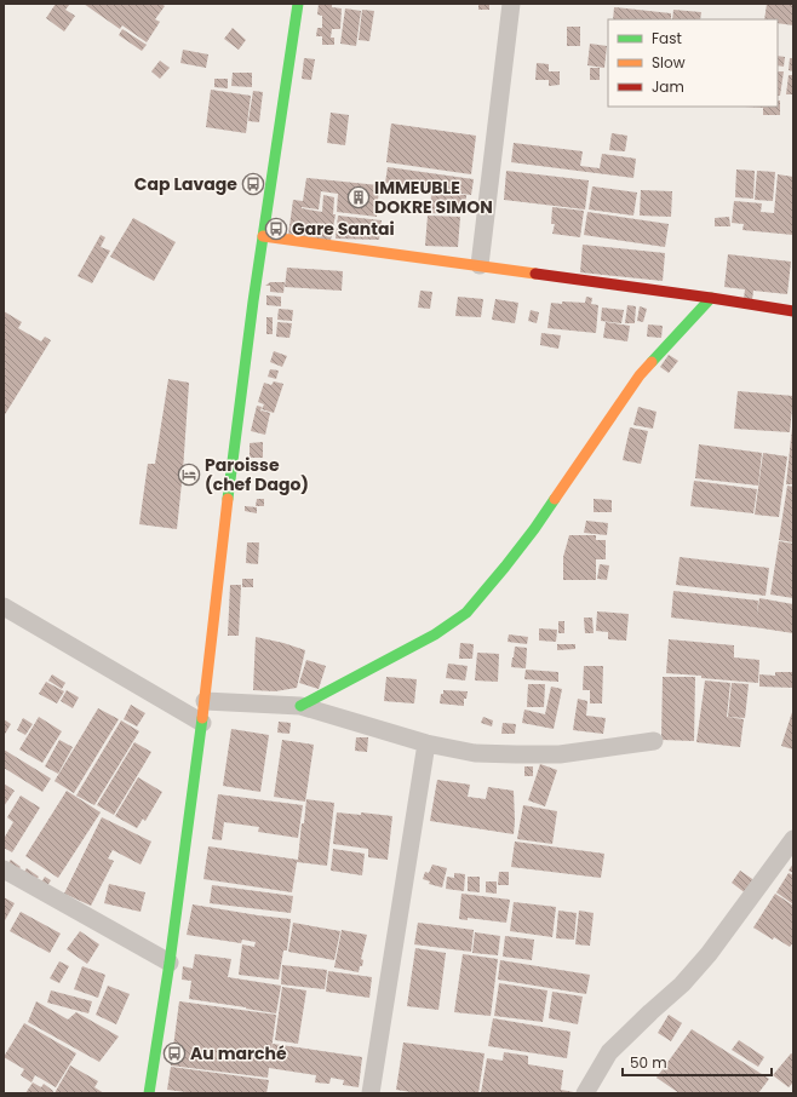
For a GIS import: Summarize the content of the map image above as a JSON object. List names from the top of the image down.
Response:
{
  "places": {
    "bus stop": ["Cap Lavage", "Gare Santai", "Au marché"],
    "building": ["IMMEUBLE DOKRE SIMON"],
    "hotel": ["Paroisse (chef Dago)"]
  },
  "legend": ["Fast", "Slow", "Jam"],
  "scale_bar": "50 m"
}
